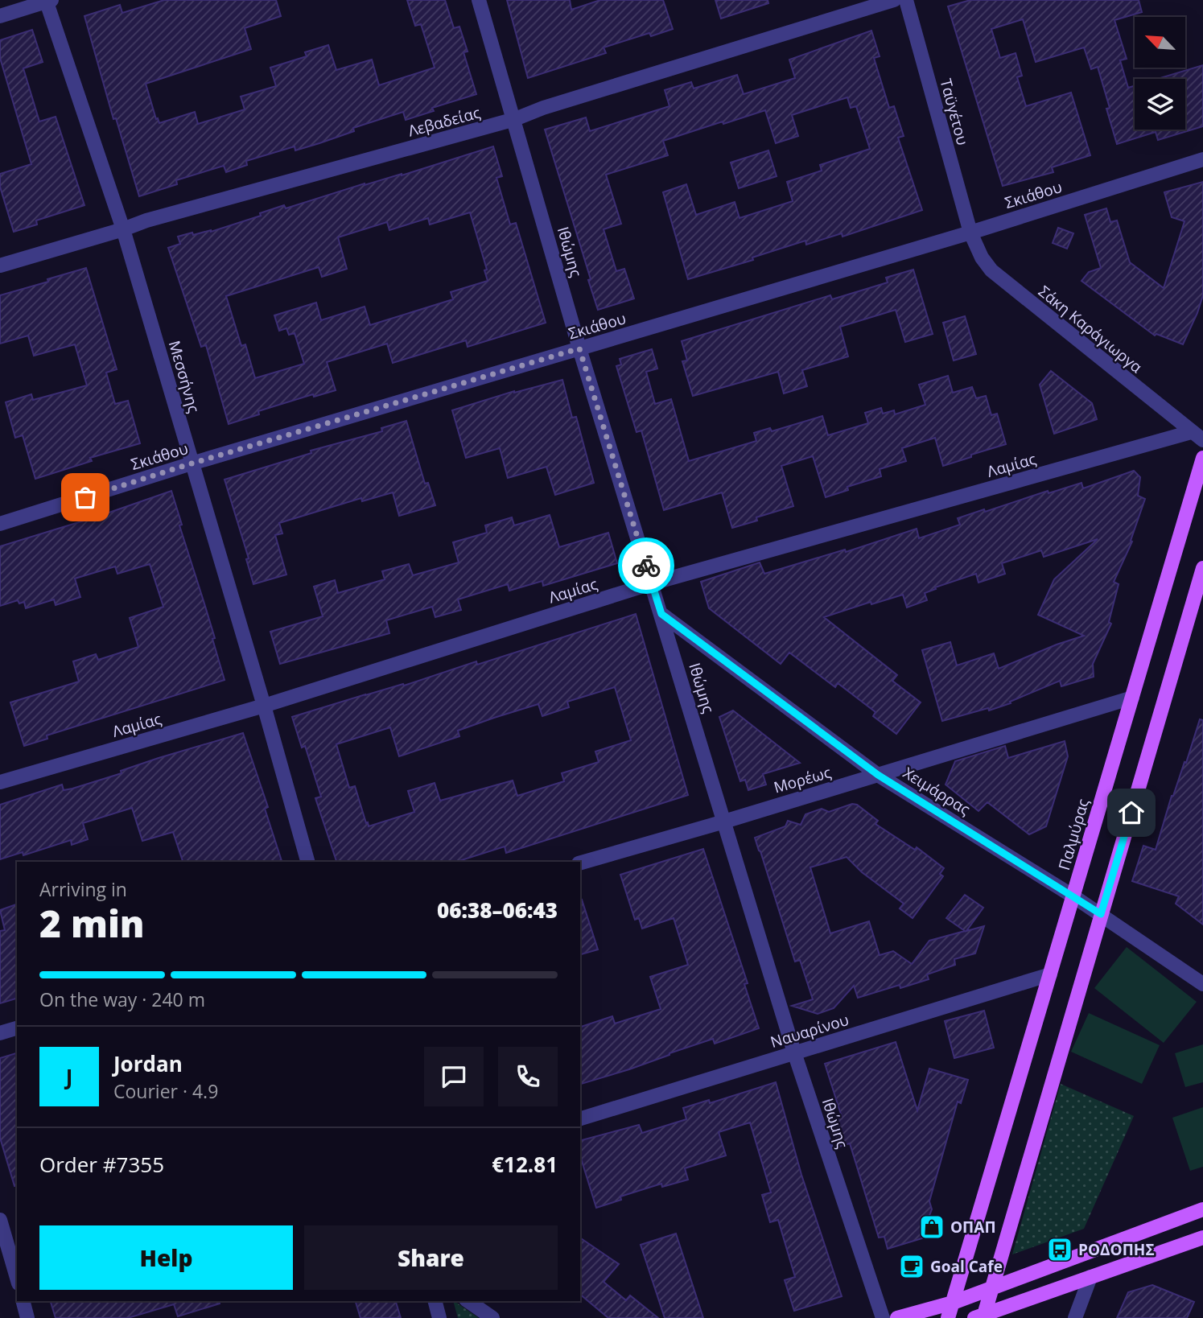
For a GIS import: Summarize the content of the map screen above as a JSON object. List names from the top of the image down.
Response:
{
  "streets": {
    "main road": ["Παλμύρας"],
    "street": [
      "Ταϋγέτου",
      "Λεβαδείας",
      "Σκιάθου",
      "Ιθώμης",
      "Σάκη Καράγιωργα",
      "Μεσσήνης",
      "Λαμίας",
      "Μορέως",
      "Χειμάρρας",
      "Ναυαρίνου"
    ]
  },
  "crossings": [
    ["Ταϋγέτου", "Σκιάθου"],
    ["Ταϋγέτου", "Σάκη Καράγιωργα"],
    ["Λεβαδείας", "Ιθώμης"],
    ["Λεβαδείας", "Μεσσήνης"],
    ["Σκιάθου", "Ιθώμης"],
    ["Σκιάθου", "Σάκη Καράγιωργα"],
    ["Σκιάθου", "Μεσσήνης"],
    ["Ιθώμης", "Λαμίας"],
    ["Ιθώμης", "Μορέως"],
    ["Ιθώμης", "Χειμάρρας"],
    ["Ιθώμης", "Ναυαρίνου"],
    ["Σάκη Καράγιωργα", "Λαμίας"],
    ["Μεσσήνης", "Λαμίας"],
    ["Μορέως", "Χειμάρρας"],
    ["Μορέως", "Παλμύρας"],
    ["Χειμάρρας", "Παλμύρας"],
    ["Παλμύρας", "Ναυαρίνου"]
  ],
  "places": {
    "shop": ["ΟΠΑΠ"],
    "bus stop": ["ΡΟΔΟΠΗΣ"],
    "cafe": ["Goal Cafe"]
  },
  "north": "top left",
  "page": {
    "heading": ["2 min", "Arriving in", "06:38–06:43"],
    "panel": [
      "Jordan",
      "Courier · 4.9",
      "Order #7355",
      "€12.81"
    ],
    "bar": "On the way · 240 m",
    "round": "J",
    "buttons": ["Help", "Share"]
  }
}
